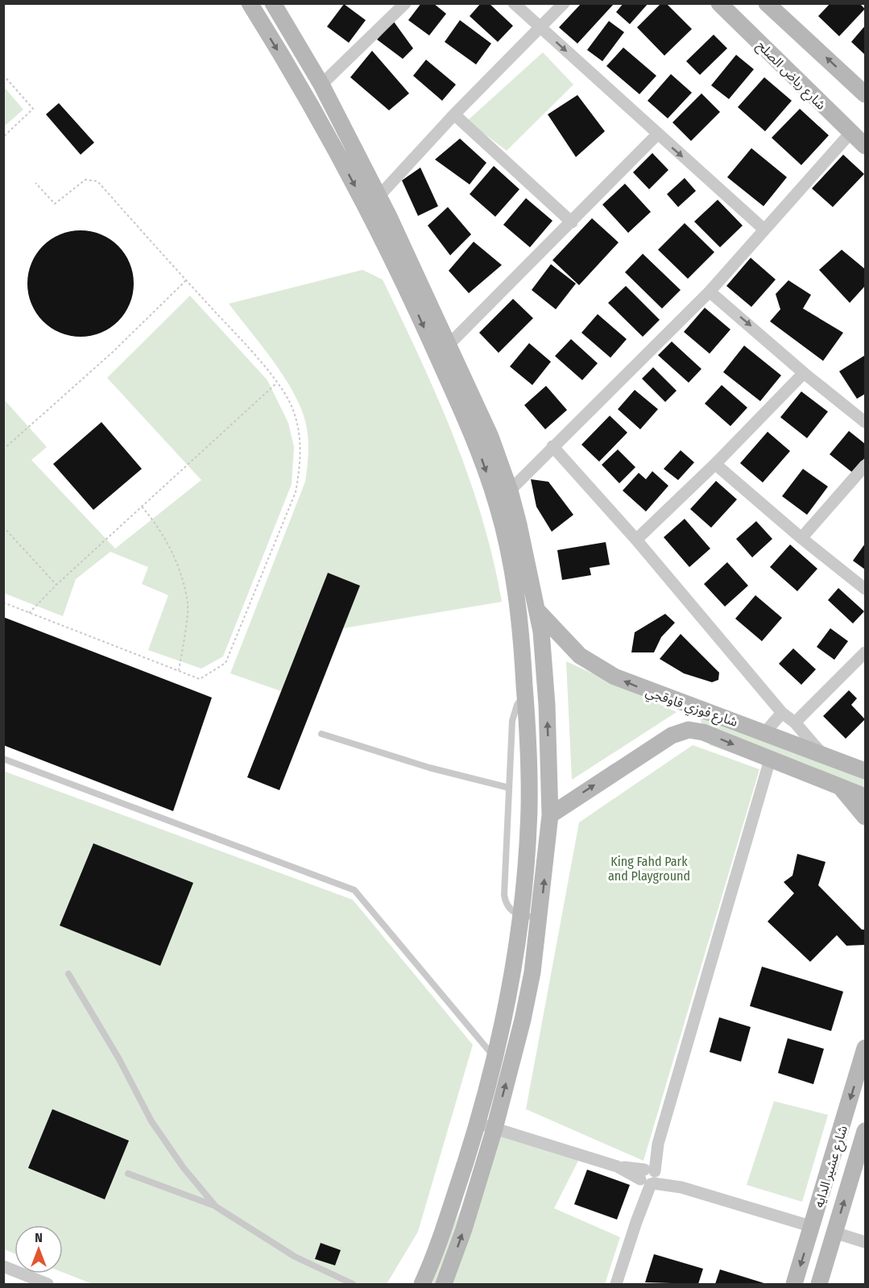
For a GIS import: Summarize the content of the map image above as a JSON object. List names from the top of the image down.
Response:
{
  "streets": {
    "street": ["شارع رياض الصلح", "شارع فوزي قاوقجي", "شارع عشير الدايه"]
  },
  "parks": ["King Fahd Park and Playground"],
  "north": "top"
}
